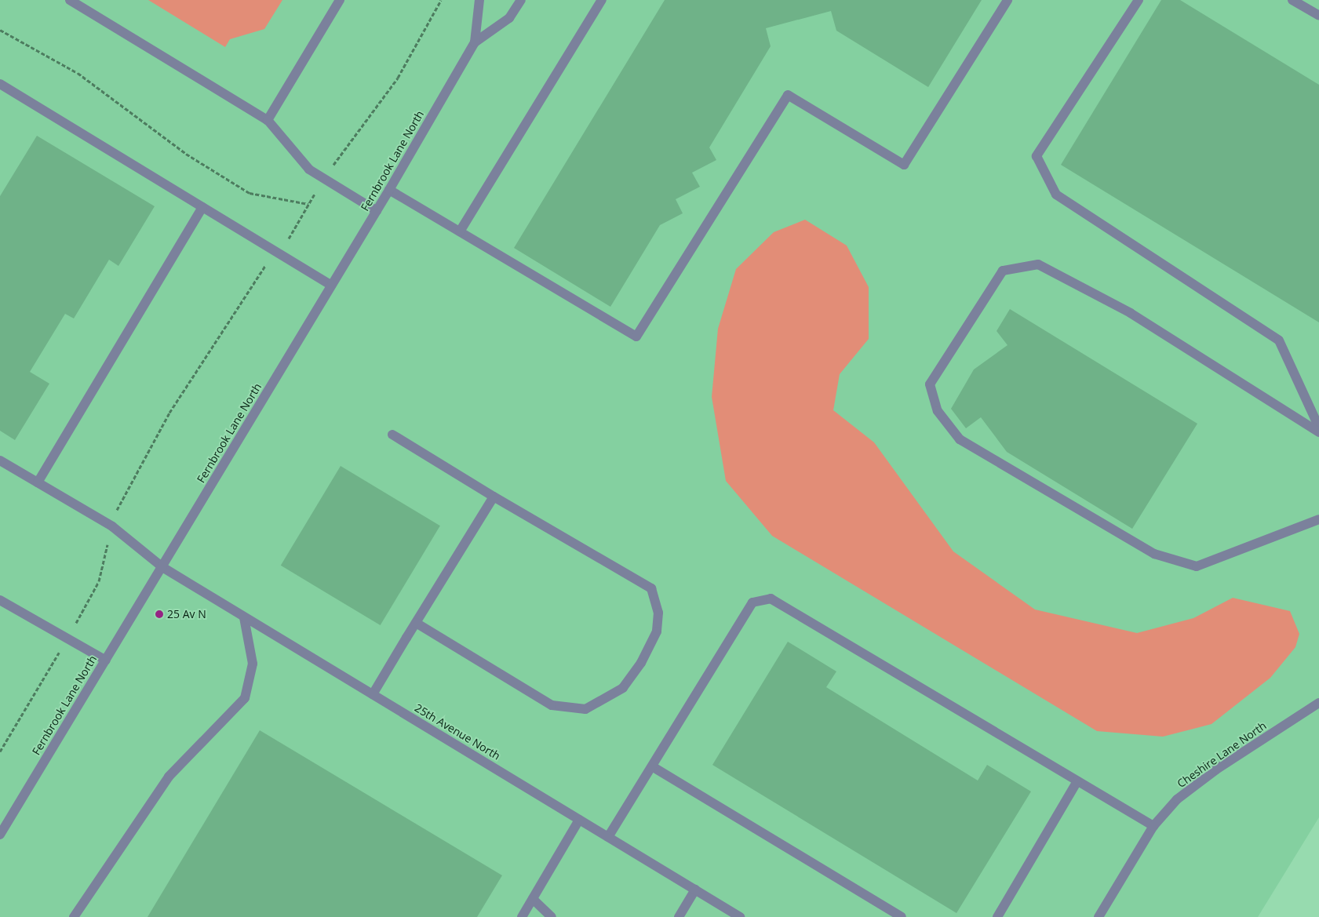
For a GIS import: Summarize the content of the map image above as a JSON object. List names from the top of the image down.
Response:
{
  "streets": {
    "street": ["Fernbrook Lane North", "25th Avenue North", "Cheshire Lane North"]
  },
  "crossings": [
    ["Fernbrook Lane North", "25th Avenue North"]
  ],
  "places": ["25 Av N"]
}
